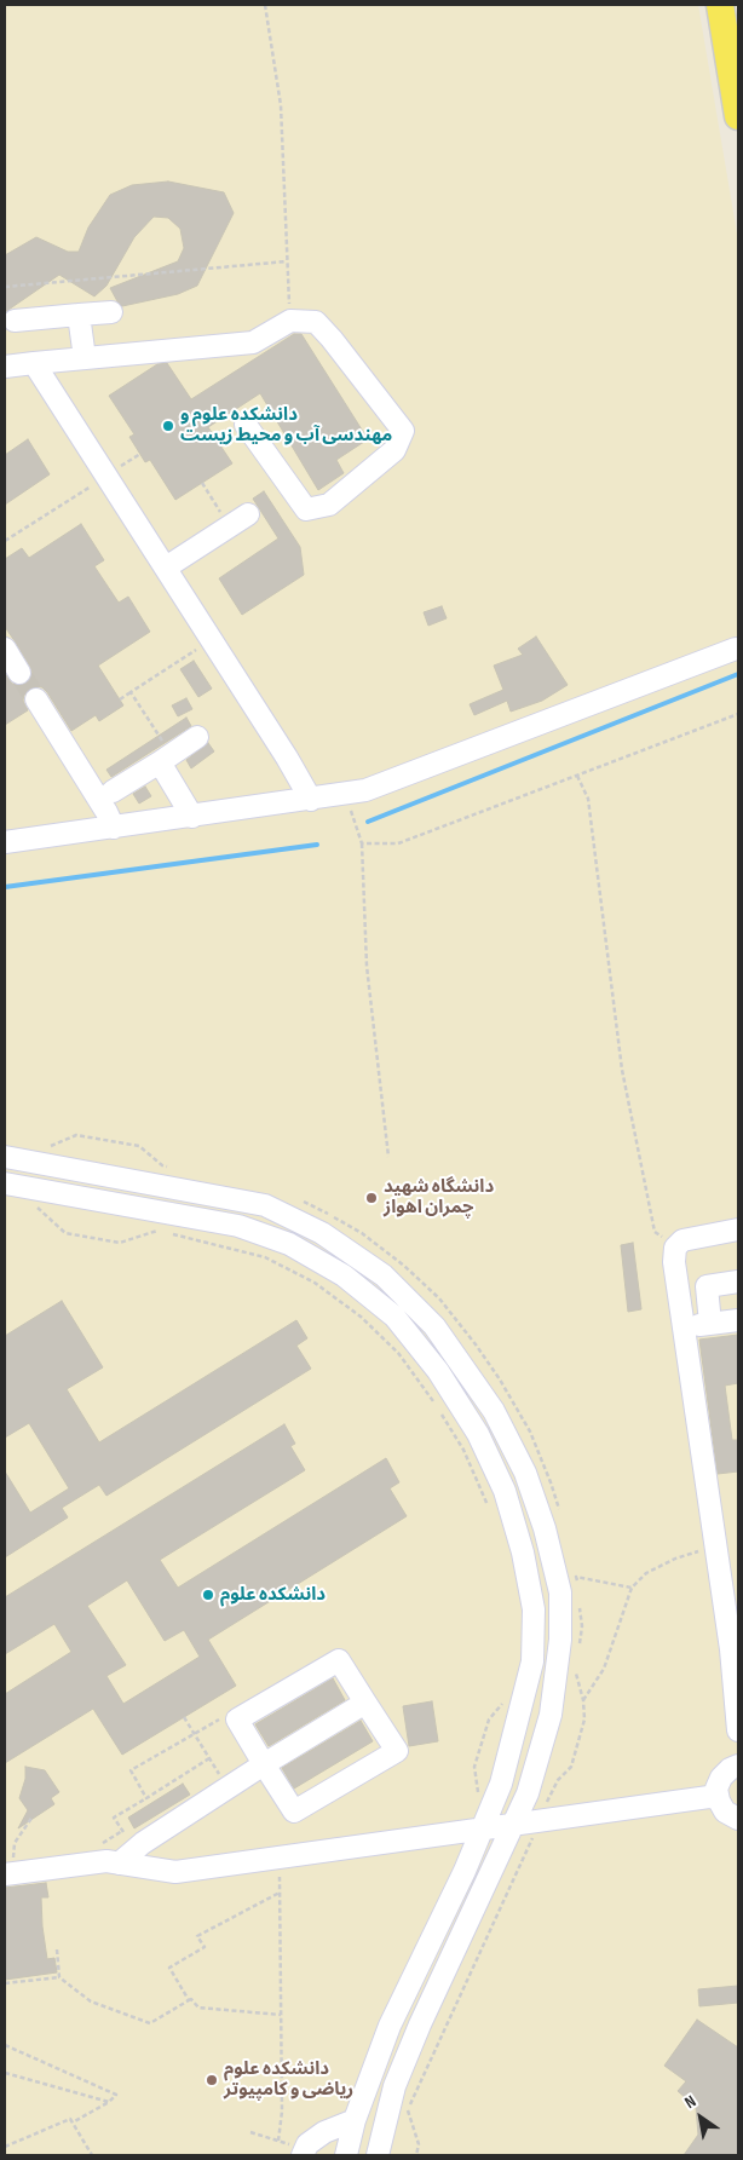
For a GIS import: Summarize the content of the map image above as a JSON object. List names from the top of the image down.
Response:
{
  "places": [
    "دانشکده علوم و مهندسی آب و محیط زیست",
    "دانشگاه شهید چمران اهواز",
    "دانشکده علوم",
    "دانشکده علوم ریاضی و کامپیوتر"
  ],
  "north": "top left"
}
